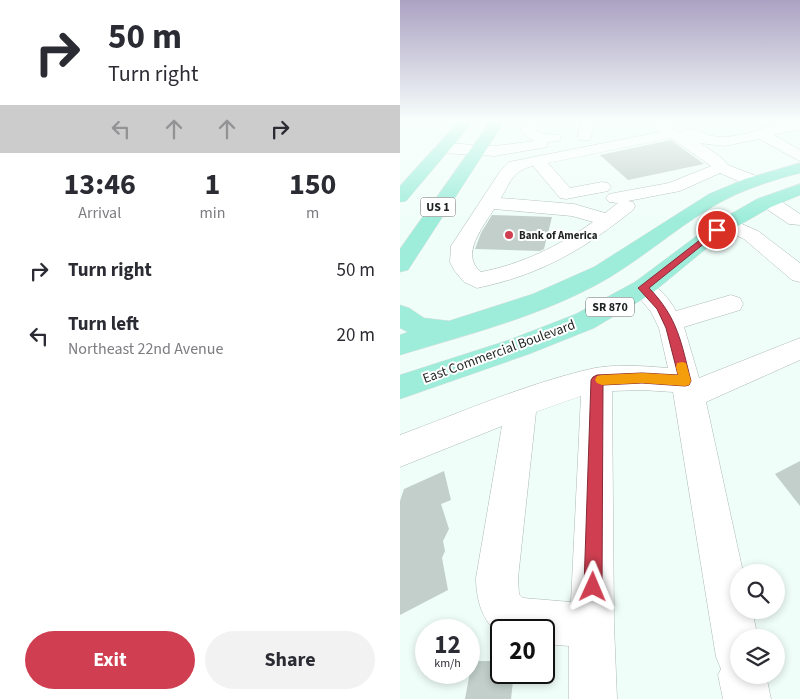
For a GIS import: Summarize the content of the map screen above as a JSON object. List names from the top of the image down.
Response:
{
  "streets": {
    "main road": ["US 1", "SR 870", "East Commercial Boulevard"]
  },
  "places": ["Bank of America"],
  "page": {
    "turn": ["50 m", "Turn right"],
    "eta": [
      "13:46",
      "Arrival",
      "1",
      "min",
      "150",
      "m"
    ],
    "list": [
      {
        "name": "Turn right",
        "value": "50 m"
      },
      {
        "name": "Turn left",
        "note": "Northeast 22nd Avenue",
        "value": "20 m"
      }
    ],
    "speed": "12 km/h",
    "limit": "20",
    "buttons": ["Exit", "Share"]
  }
}
